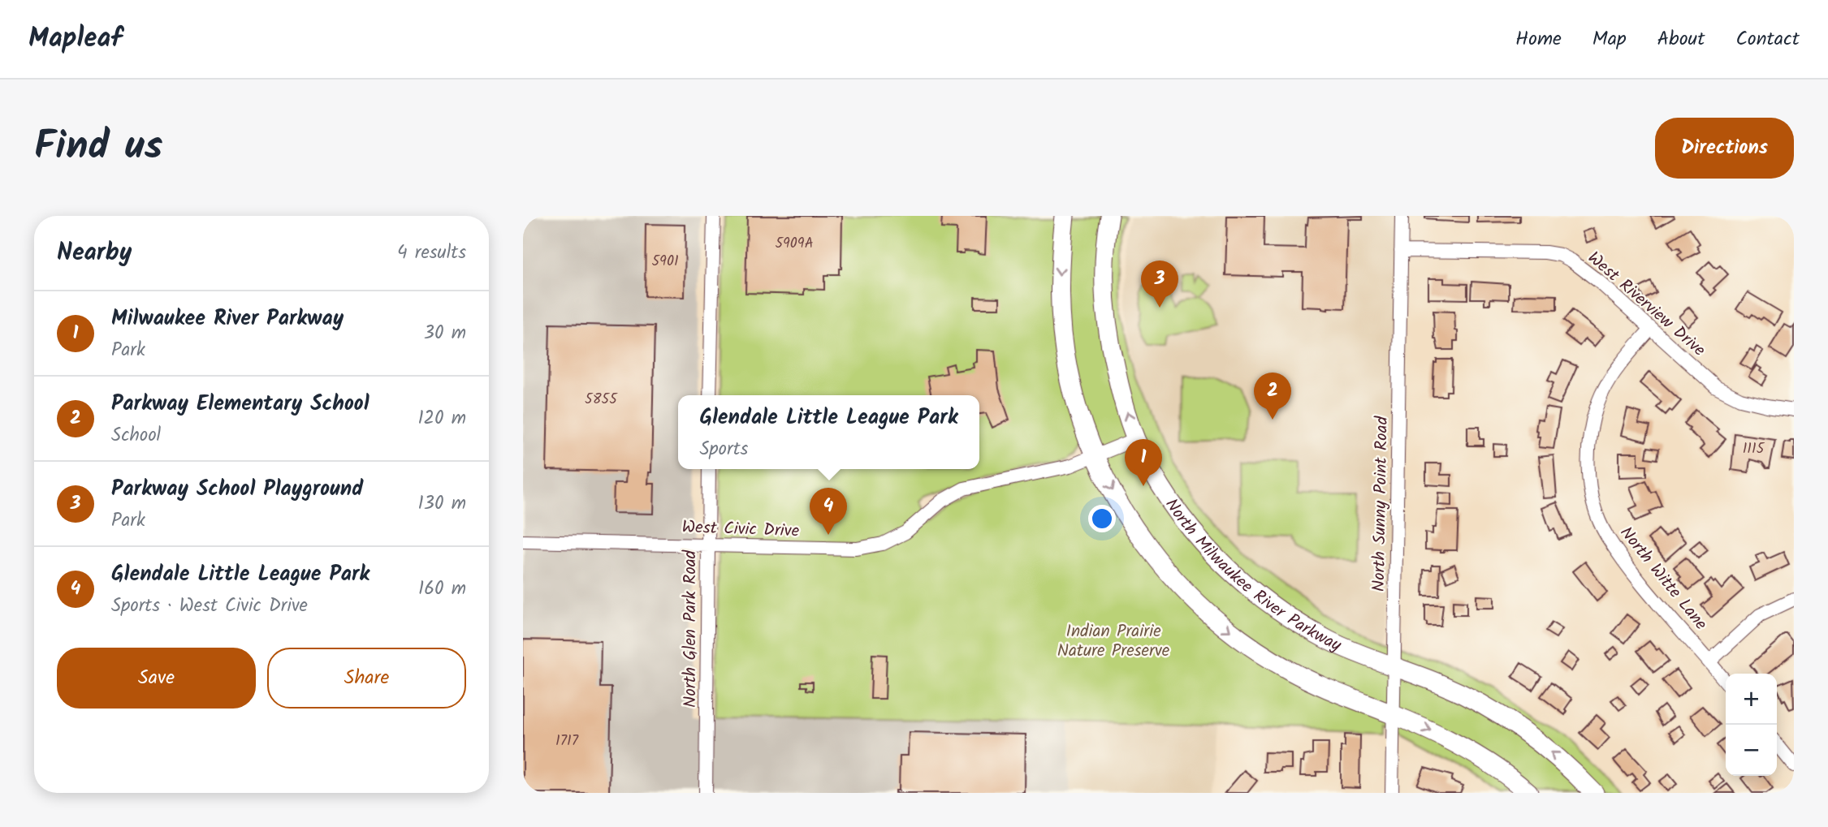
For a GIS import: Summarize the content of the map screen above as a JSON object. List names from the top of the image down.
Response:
{
  "streets": {
    "street": [
      "West Riverview Drive",
      "North Sunny Point Road",
      "West Civic Drive",
      "North Milwaukee River Parkway",
      "North Witte Lane",
      "North Glen Park Road"
    ]
  },
  "crossings": [
    ["West Riverview Drive", "North Sunny Point Road"],
    ["West Riverview Drive", "North Witte Lane"],
    ["North Sunny Point Road", "North Milwaukee River Parkway"],
    ["West Civic Drive", "North Milwaukee River Parkway"],
    ["West Civic Drive", "North Glen Park Road"]
  ],
  "one_way": ["North Milwaukee River Parkway"],
  "parks": ["Indian Prairie Nature Preserve"],
  "house_numbers": [
    "5909A",
    "5901",
    "5855",
    "1115",
    "1717"
  ],
  "page": {
    "header": "Mapleaf",
    "nav": [
      "Home",
      "Map",
      "About",
      "Contact"
    ],
    "title": "Find us",
    "buttons": [
      "Directions",
      ["Save", "Share"]
    ],
    "heading": ["Nearby", "4 results"],
    "pins": [
      "3",
      "2",
      "1",
      "4"
    ],
    "list": [
      {
        "mark": "1",
        "name": "Milwaukee River Parkway",
        "note": "Park",
        "value": "30 m"
      },
      {
        "mark": "2",
        "name": "Parkway Elementary School",
        "note": "School",
        "value": "120 m"
      },
      {
        "mark": "3",
        "name": "Parkway School Playground",
        "note": "Park",
        "value": "130 m"
      },
      {
        "mark": "4",
        "name": "Glendale Little League Park",
        "note": "Sports · West Civic Drive",
        "value": "160 m"
      }
    ],
    "popup": ["Glendale Little League Park", "Sports"],
    "map_buttons": ["+", "−"]
  }
}
